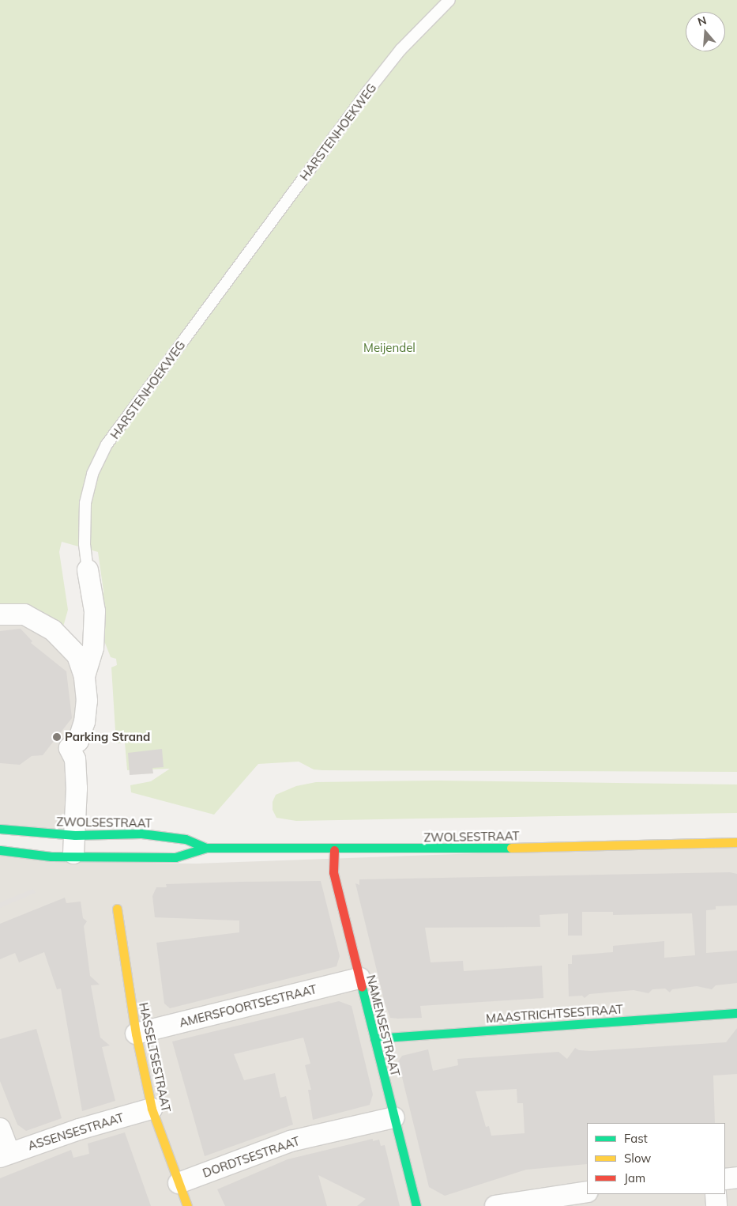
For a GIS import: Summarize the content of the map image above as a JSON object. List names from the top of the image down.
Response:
{
  "streets": {
    "street": [
      "HARSTENHOEKWEG",
      "ZWOLSESTRAAT",
      "AMERSFOORTSESTRAAT",
      "MAASTRICHTSESTRAAT",
      "NAMENSESTRAAT",
      "HASSELTSESTRAAT",
      "ASSENSESTRAAT",
      "DORDTSESTRAAT"
    ]
  },
  "crossings": [
    ["HARSTENHOEKWEG", "ZWOLSESTRAAT"],
    ["ZWOLSESTRAAT", "NAMENSESTRAAT"],
    ["AMERSFOORTSESTRAAT", "NAMENSESTRAAT"],
    ["AMERSFOORTSESTRAAT", "HASSELTSESTRAAT"],
    ["MAASTRICHTSESTRAAT", "NAMENSESTRAAT"],
    ["NAMENSESTRAAT", "DORDTSESTRAAT"],
    ["HASSELTSESTRAAT", "ASSENSESTRAAT"],
    ["HASSELTSESTRAAT", "DORDTSESTRAAT"]
  ],
  "parks": ["Meijendel"],
  "places": ["Parking Strand"],
  "legend": ["Fast", "Slow", "Jam"],
  "north": "top"
}
